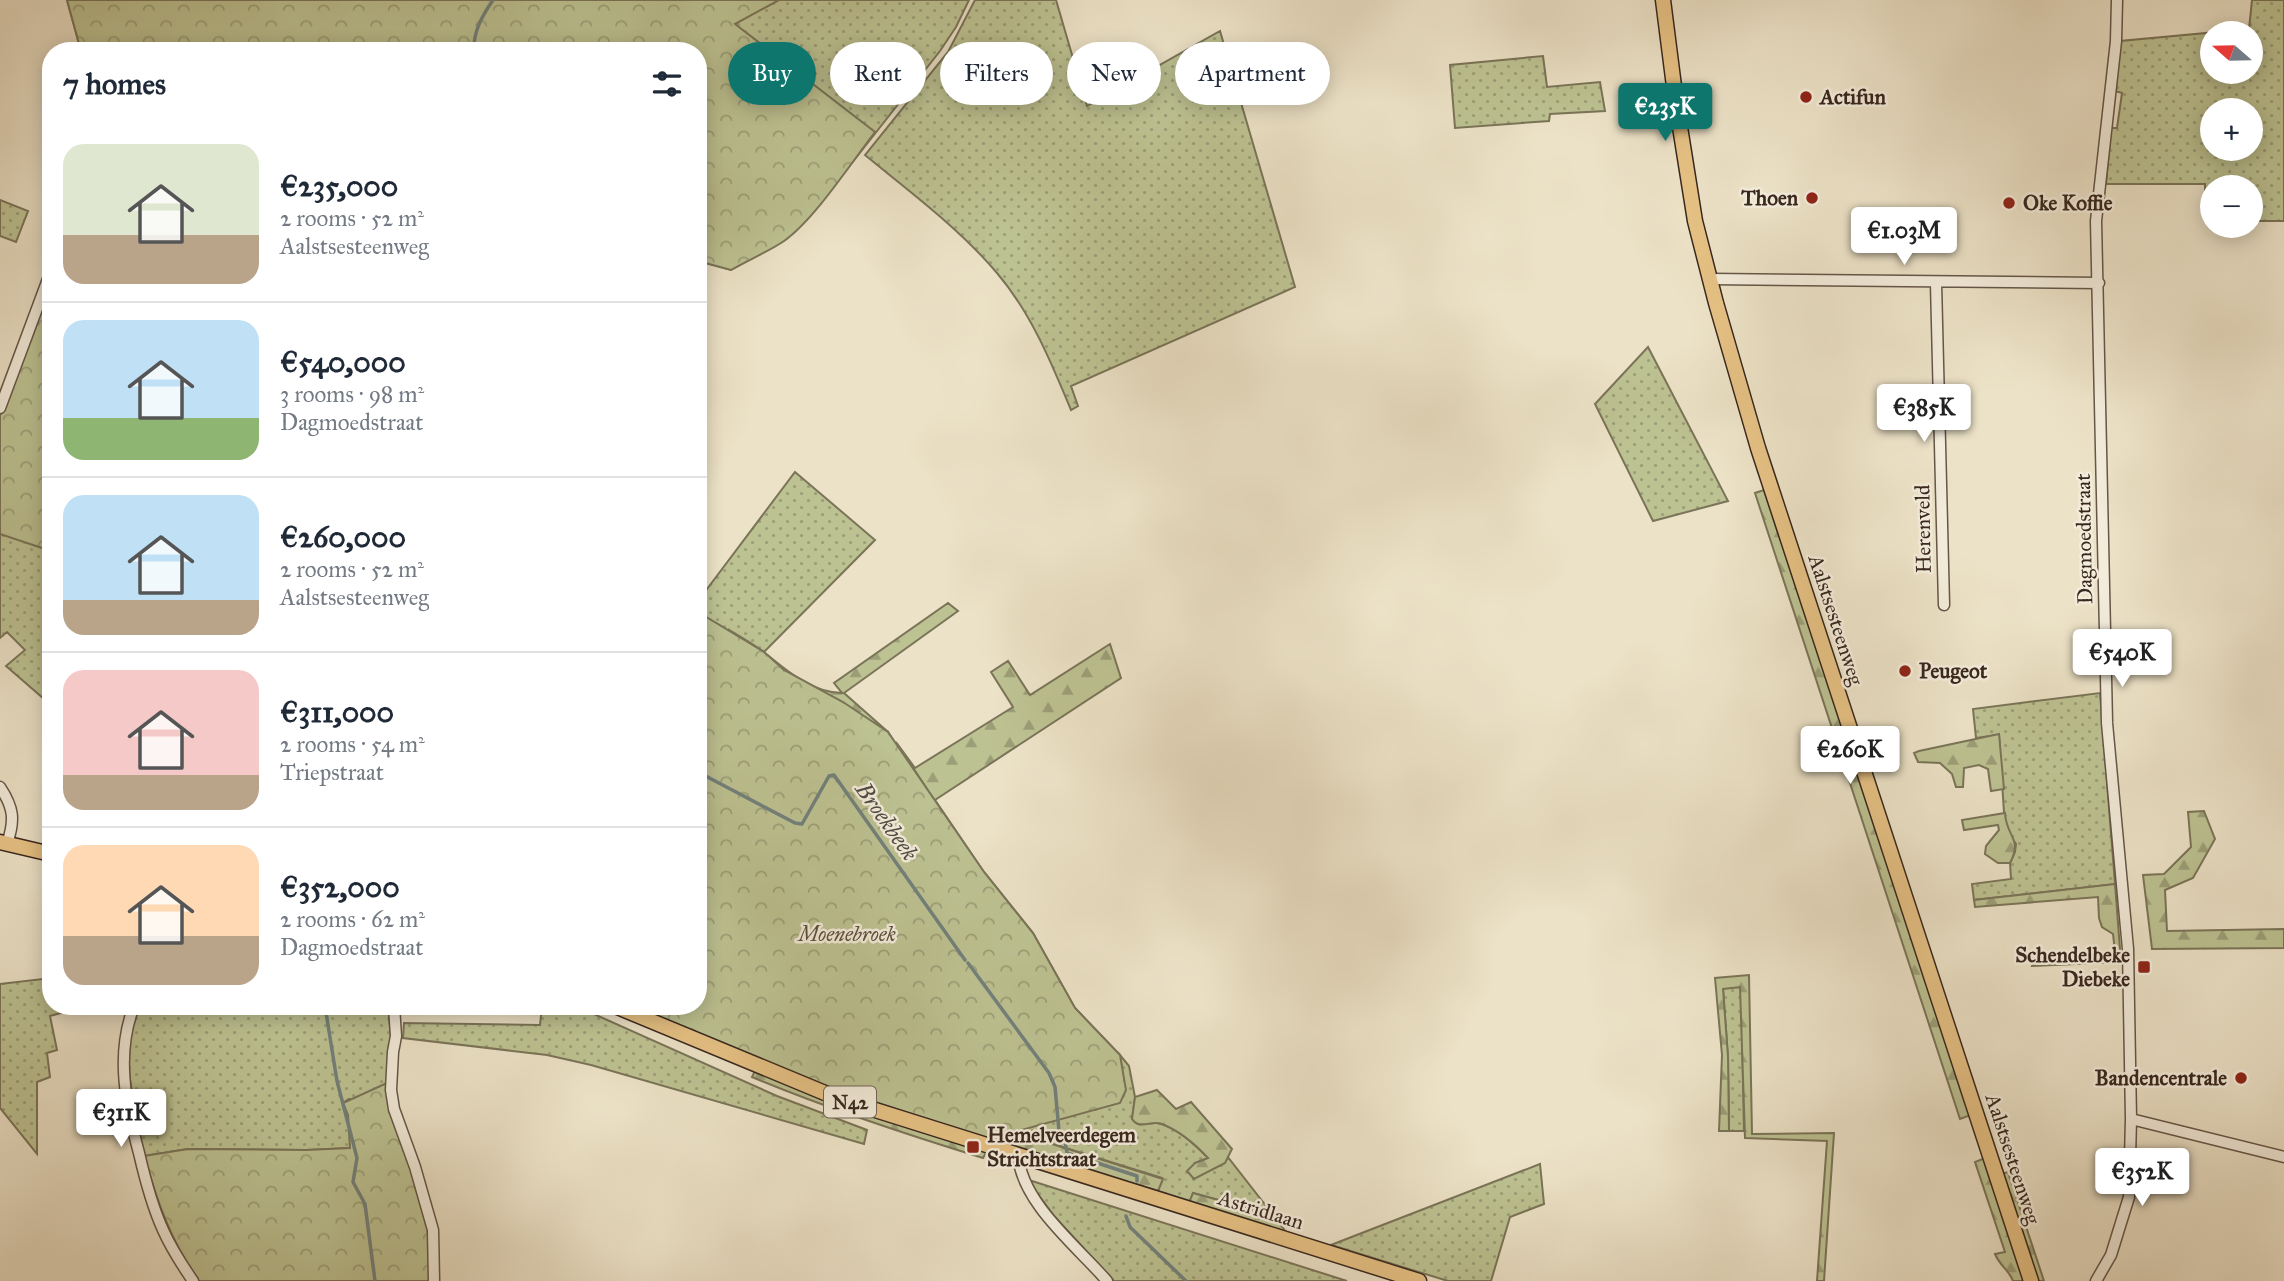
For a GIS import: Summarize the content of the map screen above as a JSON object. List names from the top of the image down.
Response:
{
  "streets": {
    "main road": ["Aalstsesteenweg", "N42", "Astridlaan"],
    "street": ["Herenveld", "Dagmoedstraat"]
  },
  "crossings": [
    ["N42", "Astridlaan"]
  ],
  "water": ["Broekbeek"],
  "parks": ["Moenebroek"],
  "places": {
    "other": [
      "Actifun",
      "Thoen",
      "Oke Koffie",
      "Peugeot",
      "Bandencentrale"
    ],
    "transit": ["Schendelbeke Diebeke", "Hemelveerdegem Strichtstraat"]
  },
  "north": "left",
  "page": {
    "map_buttons": ["+", "−"],
    "chip": [
      "Buy",
      "Rent",
      "Filters",
      "New",
      "Apartment"
    ],
    "heading": "7 homes",
    "price": [
      "€235K",
      "€1.03M",
      "€385K",
      "€540K",
      "€260K",
      "€311K",
      "€352K"
    ],
    "list": [
      {
        "name": "€235,000",
        "note": "2 rooms · 52 m² · Aalstsesteenweg"
      },
      {
        "name": "€540,000",
        "note": "3 rooms · 98 m² · Dagmoedstraat"
      },
      {
        "name": "€260,000",
        "note": "2 rooms · 52 m² · Aalstsesteenweg"
      },
      {
        "name": "€311,000",
        "note": "2 rooms · 54 m² · Triepstraat"
      },
      {
        "name": "€352,000",
        "note": "2 rooms · 62 m² · Dagmoedstraat"
      }
    ]
  }
}
